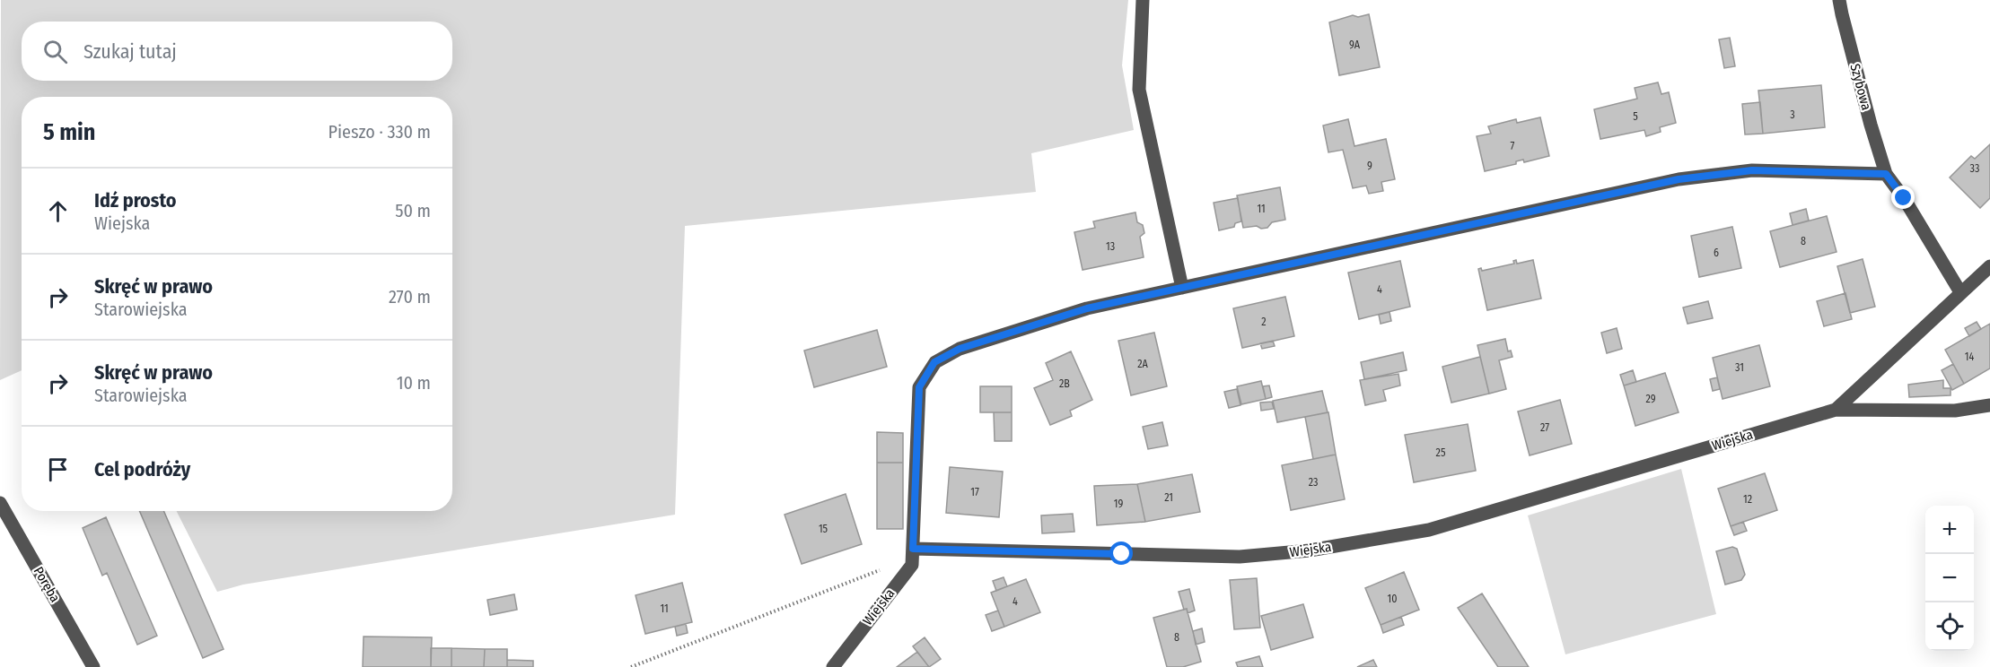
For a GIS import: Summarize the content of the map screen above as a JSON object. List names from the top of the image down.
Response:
{
  "streets": {
    "street": ["Szybowa", "Wiejska", "Poręba"]
  },
  "crossings": [
    ["Szybowa", "Wiejska"]
  ],
  "house_numbers": [
    "9A",
    "3",
    "5",
    "7",
    "9",
    "33",
    "11",
    "8",
    "13",
    "6",
    "4",
    "2",
    "14",
    "2A",
    "31",
    "2B",
    "29",
    "27",
    "25",
    "23",
    "17",
    "21",
    "12",
    "19",
    "15",
    "10",
    "4",
    "11",
    "8"
  ],
  "page": {
    "search": "Szukaj tutaj",
    "heading": ["5 min", "Pieszo · 330 m"],
    "list": [
      ["Idź prosto", "Wiejska", "50 m"],
      ["Skręć w prawo", "Starowiejska", "270 m"],
      ["Skręć w prawo", "Starowiejska", "10 m"],
      "Cel podróży"
    ],
    "map_buttons": ["+", "−"]
  }
}
